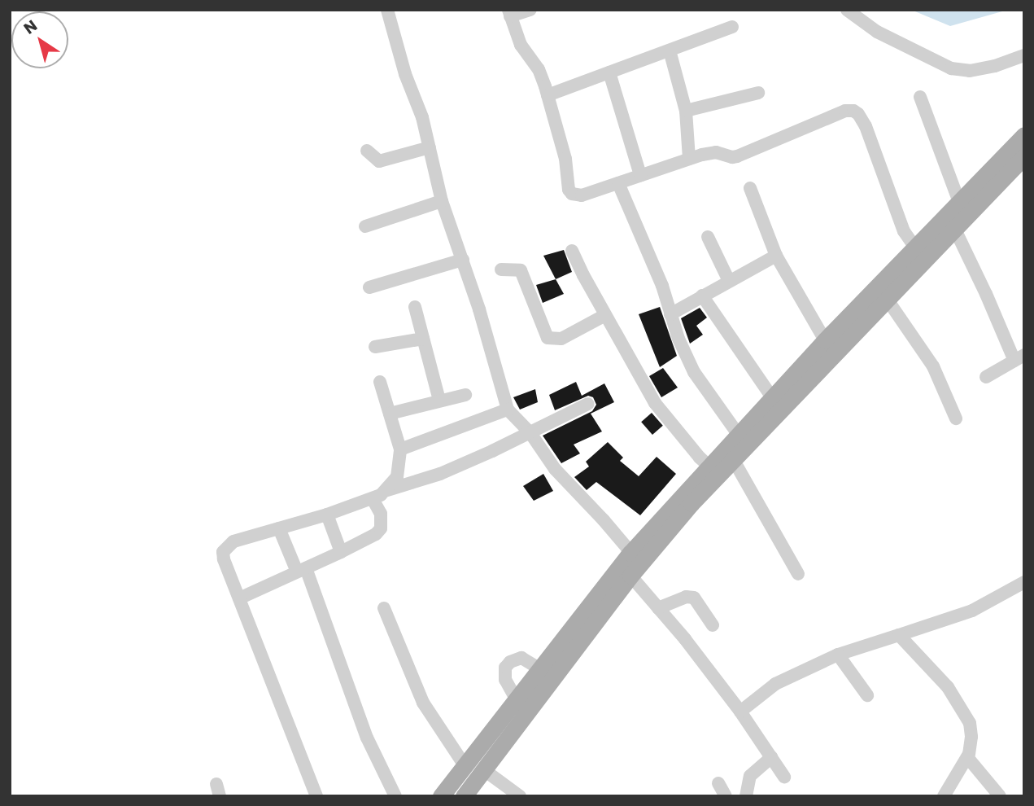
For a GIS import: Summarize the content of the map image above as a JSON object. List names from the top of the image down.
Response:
{
  "north": "top left"
}
